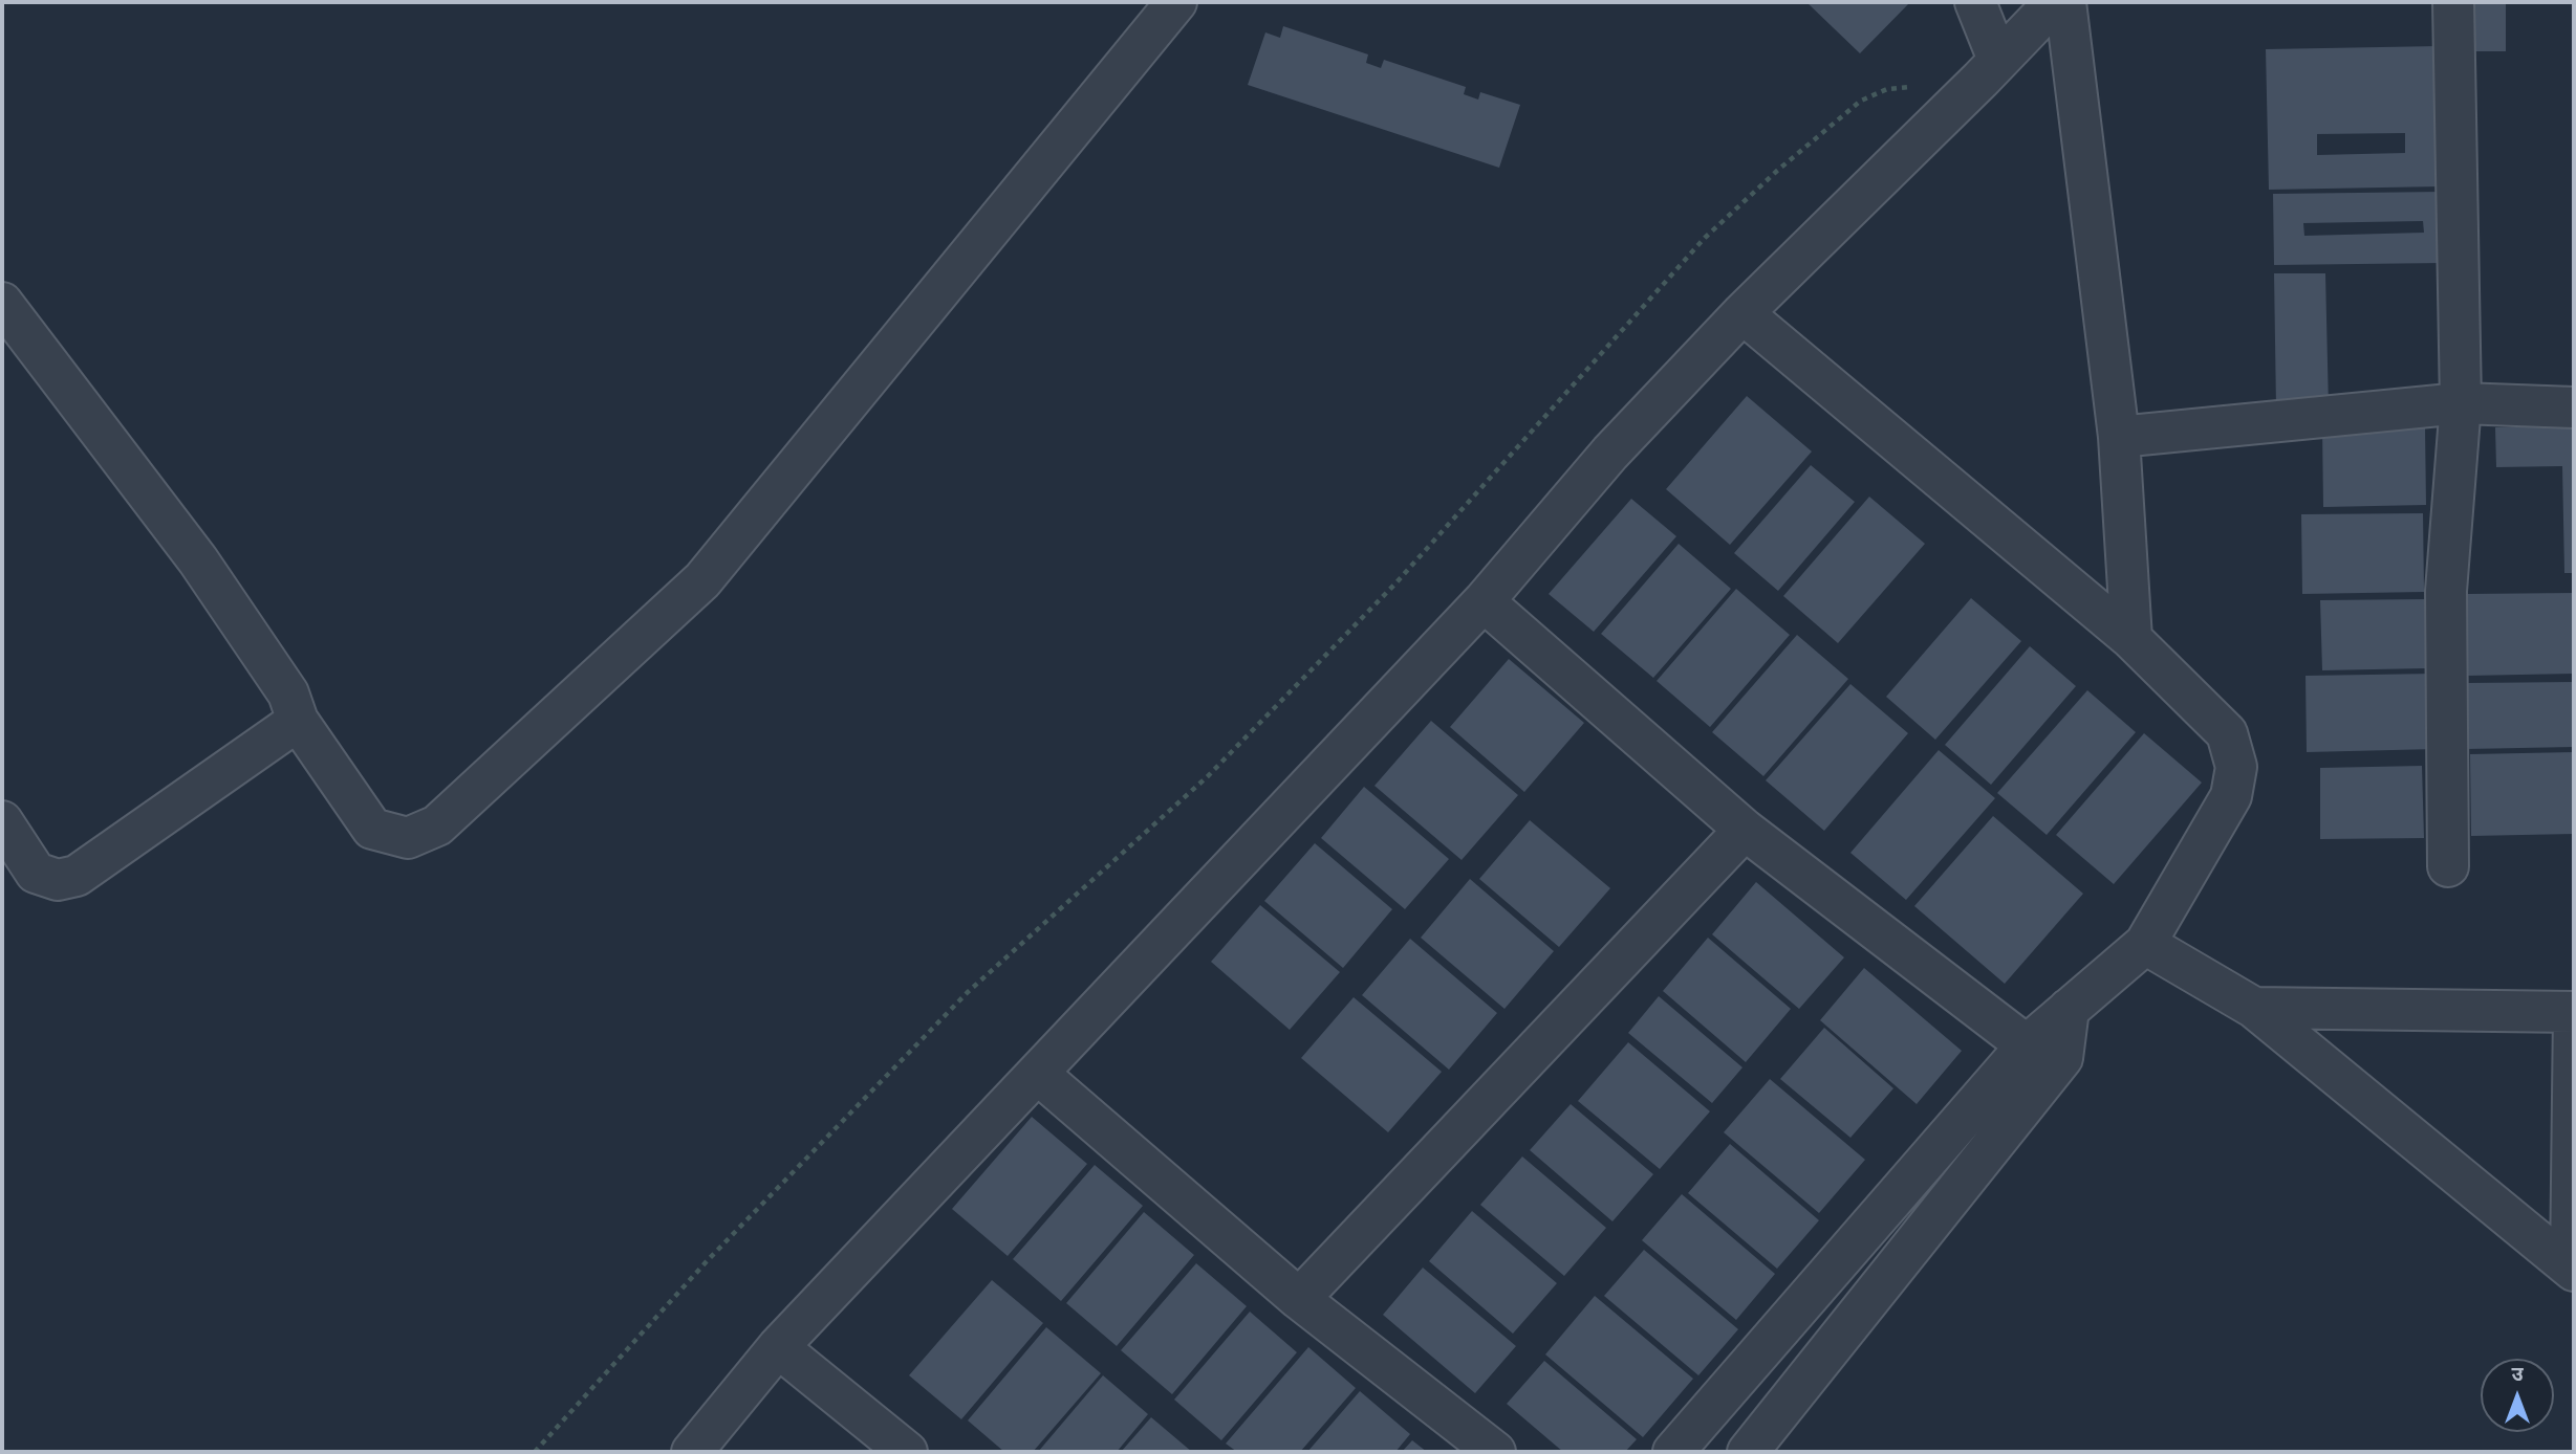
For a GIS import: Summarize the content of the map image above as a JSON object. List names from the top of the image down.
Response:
{
  "north": "top"
}
